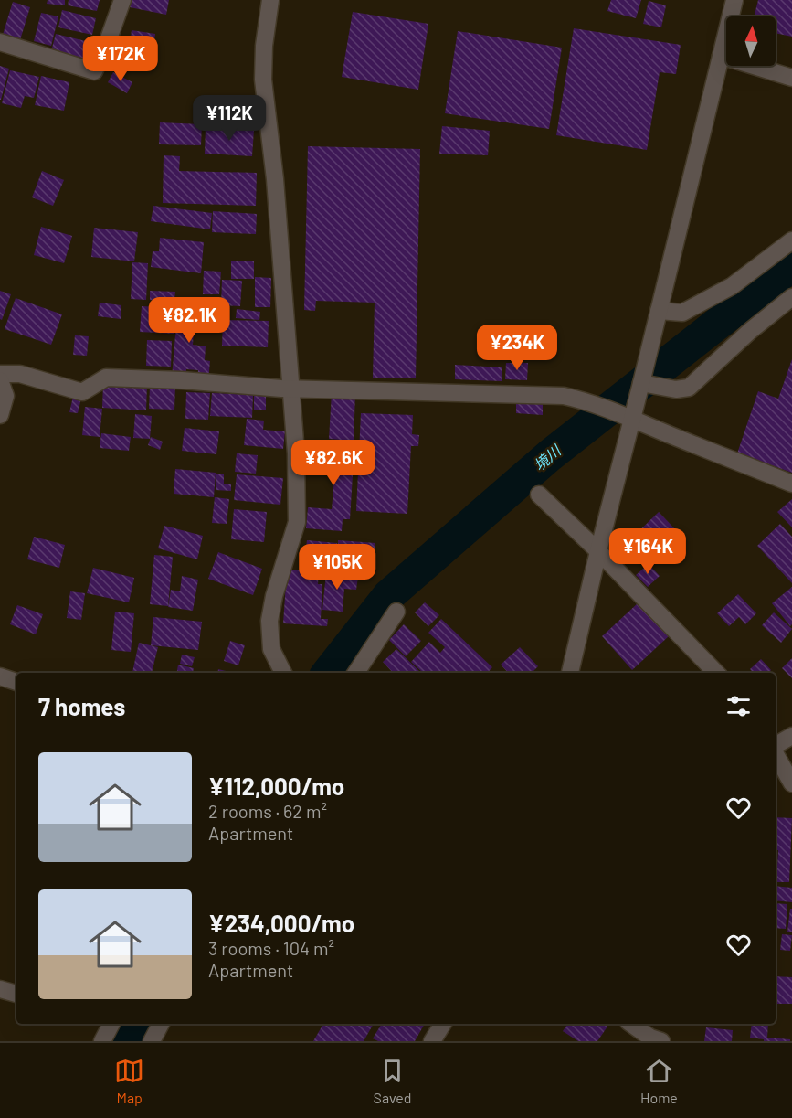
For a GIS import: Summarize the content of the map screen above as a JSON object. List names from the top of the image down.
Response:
{
  "water": ["境川"],
  "north": "top",
  "page": {
    "price": [
      "¥172K",
      "¥112K",
      "¥82.1K",
      "¥234K",
      "¥82.6K",
      "¥164K",
      "¥105K"
    ],
    "heading": "7 homes",
    "list": [
      {
        "name": "¥112,000/mo",
        "note": "2 rooms · 62 m² · Apartment"
      },
      {
        "name": "¥234,000/mo",
        "note": "3 rooms · 104 m² · Apartment"
      }
    ],
    "tabs": ["Map", "Saved", "Home"]
  }
}
